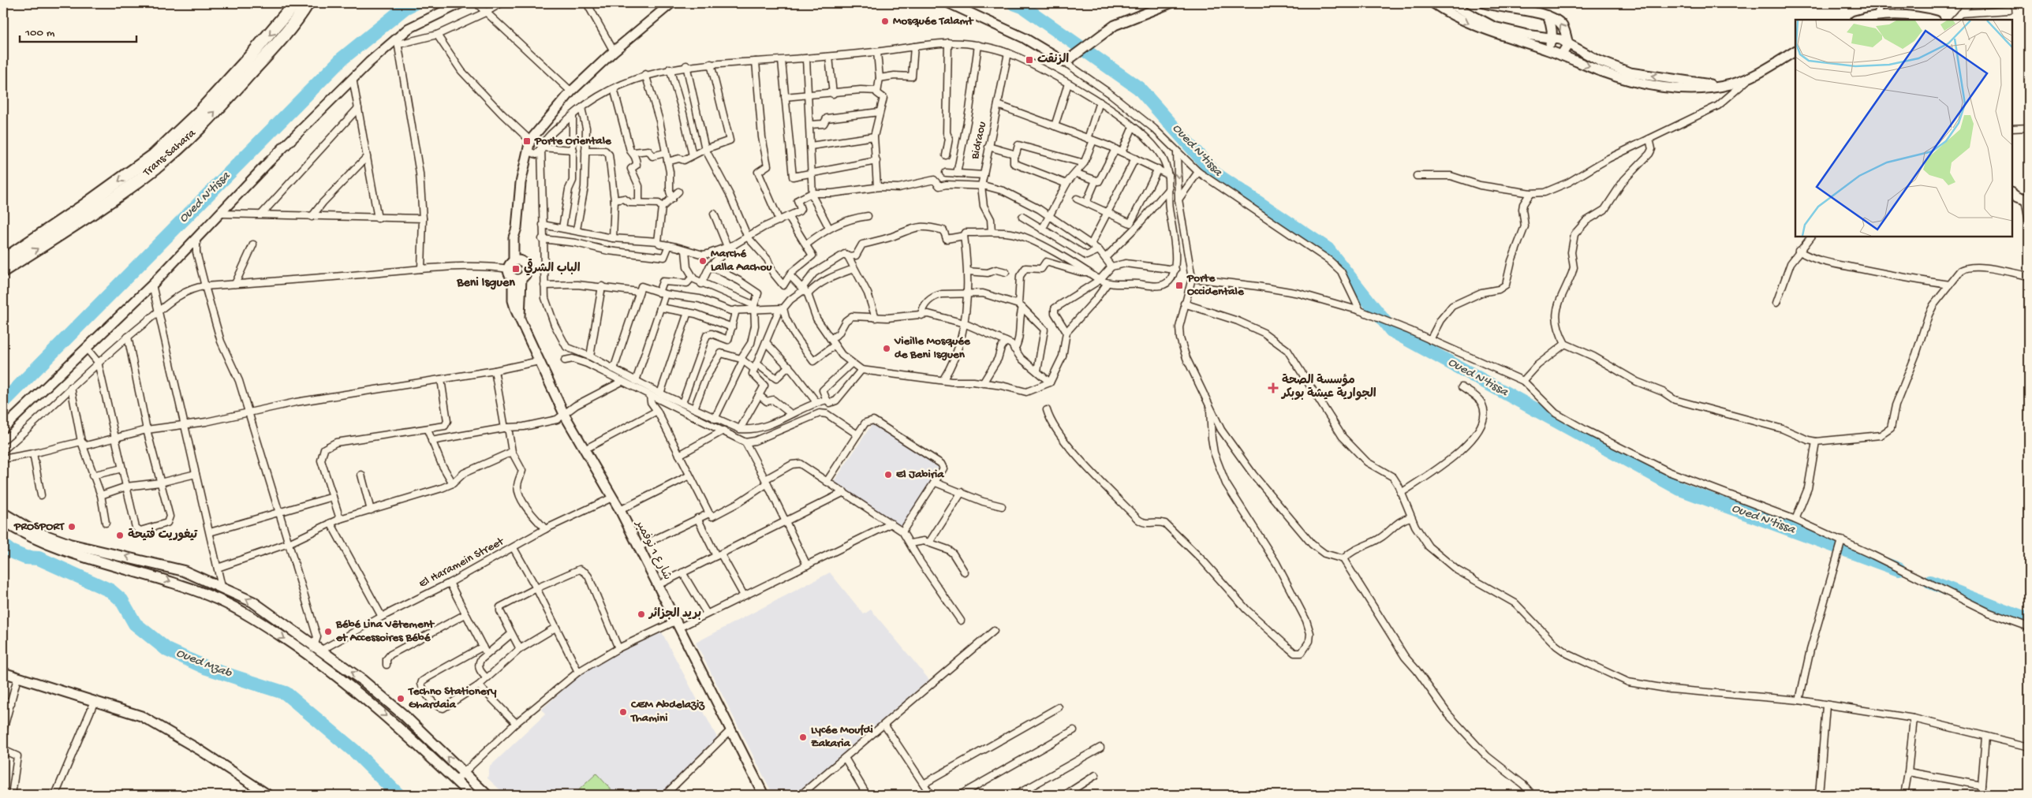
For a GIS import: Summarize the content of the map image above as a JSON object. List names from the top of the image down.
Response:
{
  "streets": {
    "highway": ["Trans-Sahara"],
    "main road": ["شارع 1 نوفمبر"],
    "street": ["Bidraou", "El Haramein Street"]
  },
  "crossings": [
    ["شارع 1 نوفمبر", "El Haramein Street"]
  ],
  "districts": ["Beni Isguen"],
  "water": ["Oued N'tissa", "Oued Mzab"],
  "places": {
    "other": [
      "Mosquée Talamt",
      "Marché Lalla Aachou",
      "Vieille Mosquée de Beni Isguen",
      "El Jabiria",
      "PROSPORT",
      "تيغوريت فتيحة",
      "بريد الجزائر",
      "Bébé Lina Vêtement et Accessoires Bébé",
      "Techno Stationery Ghardaia",
      "CEM Abdelaziz Thamini",
      "Lycée Moufdi Zakaria"
    ],
    "transit": [
      "الزنقت",
      "Porte Orientale",
      "الباب الشرقي",
      "Porte Occidentale"
    ],
    "health": ["مؤسسة الصحة الجوارية عيشة بوبكر"]
  },
  "scale_bar": "100 m"
}
